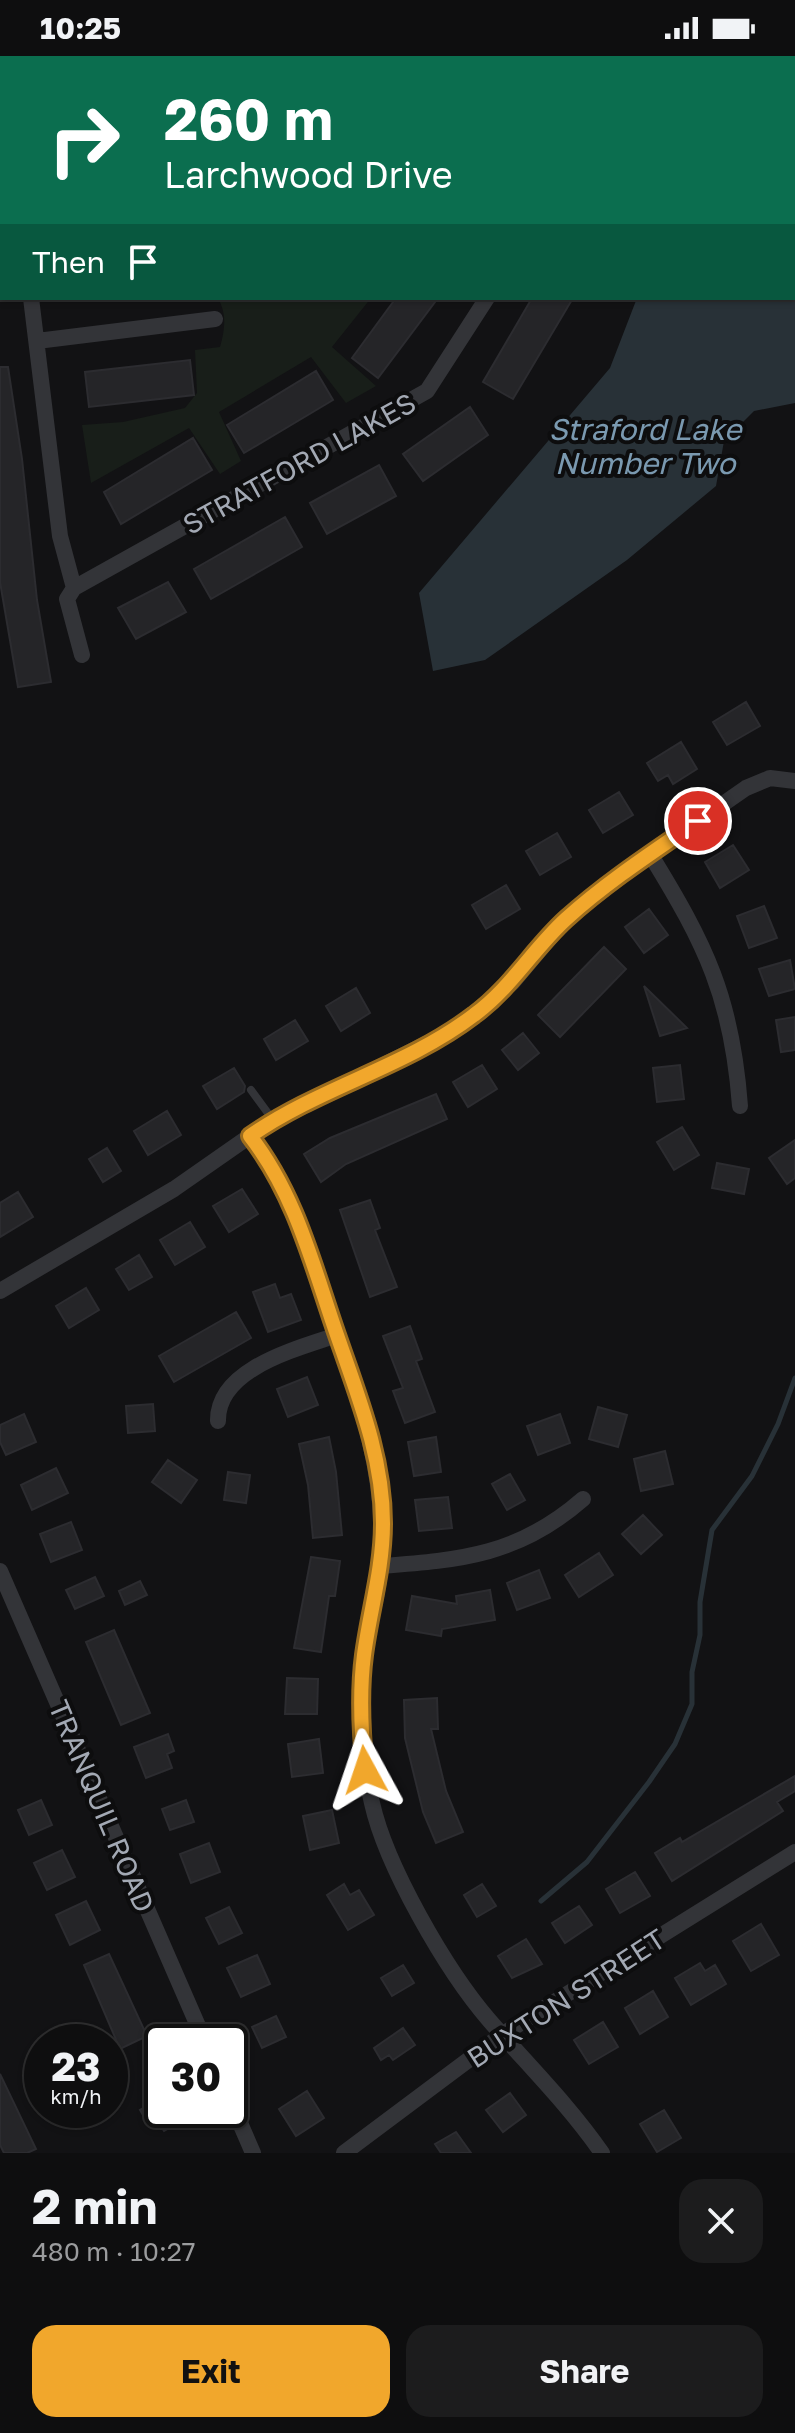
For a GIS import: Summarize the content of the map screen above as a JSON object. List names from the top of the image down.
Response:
{
  "streets": {
    "street": ["STRATFORD LAKES", "TRANQUIL ROAD", "BUXTON STREET"]
  },
  "water": ["Straford Lake Number Two"],
  "page": {
    "status": "10:25",
    "turn": ["260 m", "Larchwood Drive"],
    "then": "Then",
    "speed": "23 km/h",
    "limit": "30",
    "heading": ["2 min", "480 m · 10:27"],
    "buttons": ["Exit", "Share"]
  }
}
